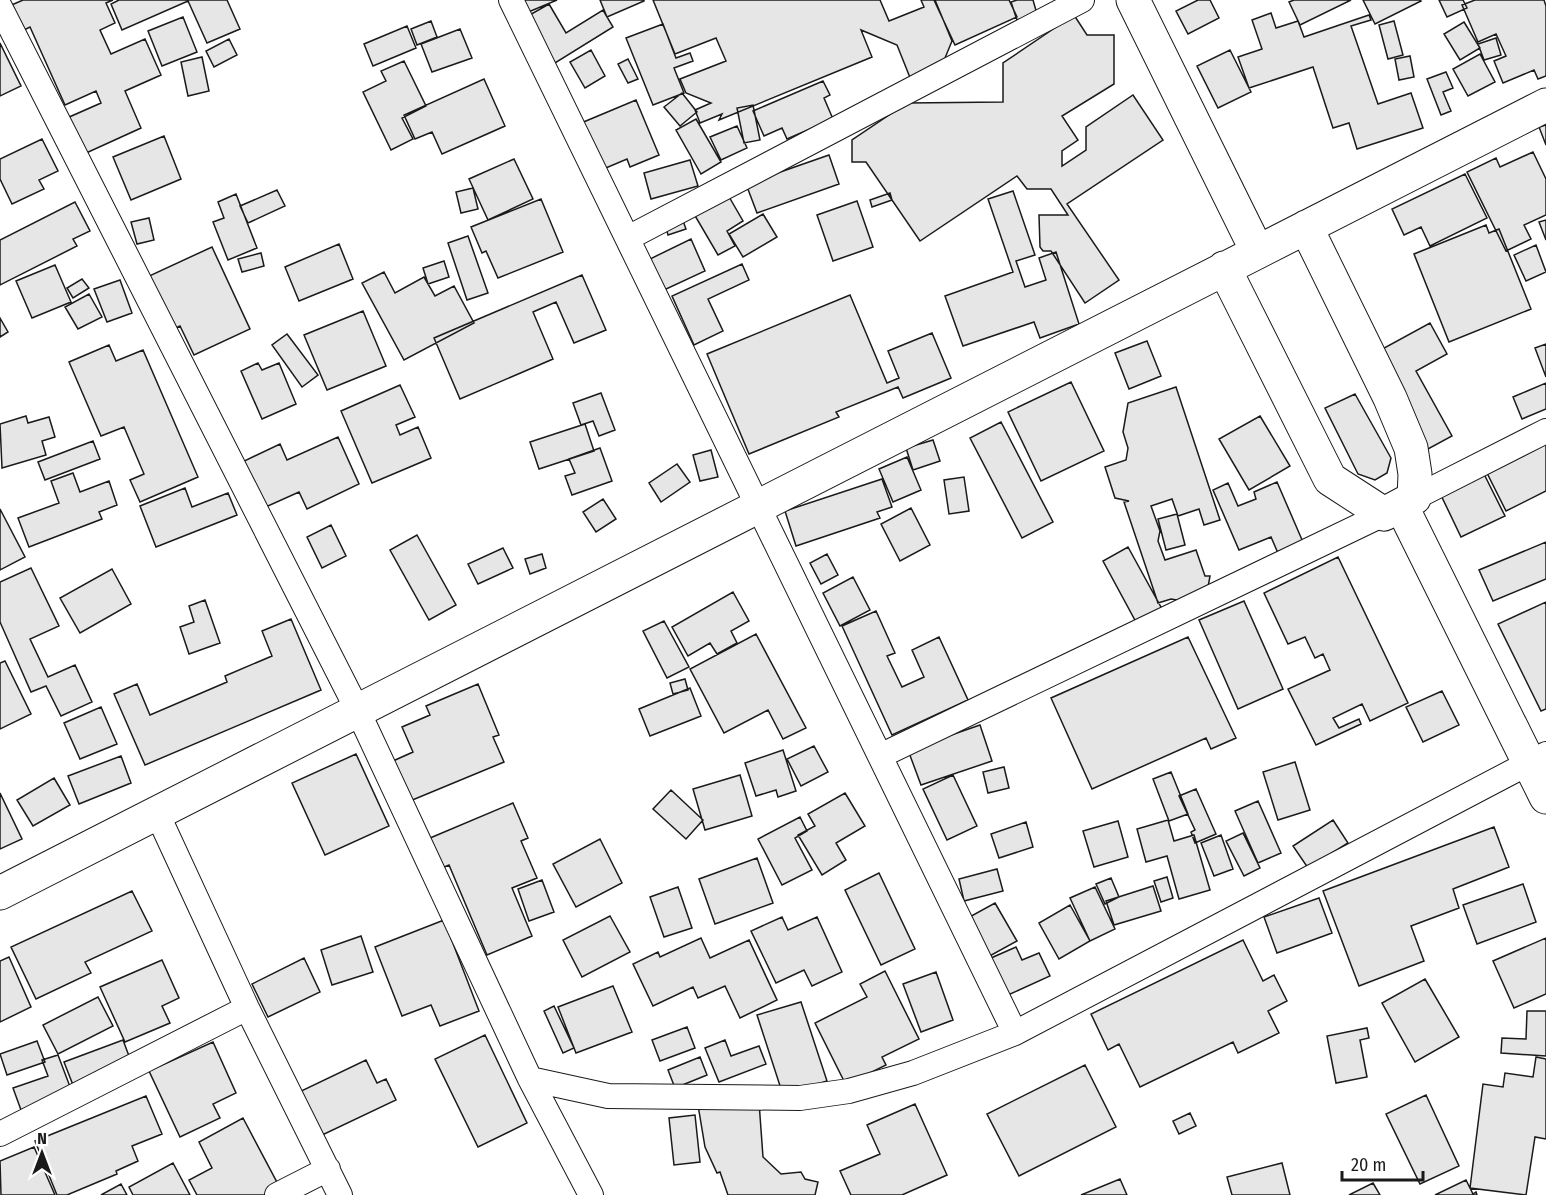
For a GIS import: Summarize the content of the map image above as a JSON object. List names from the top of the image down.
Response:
{
  "scale_bar": "20 m",
  "north": "top"
}
